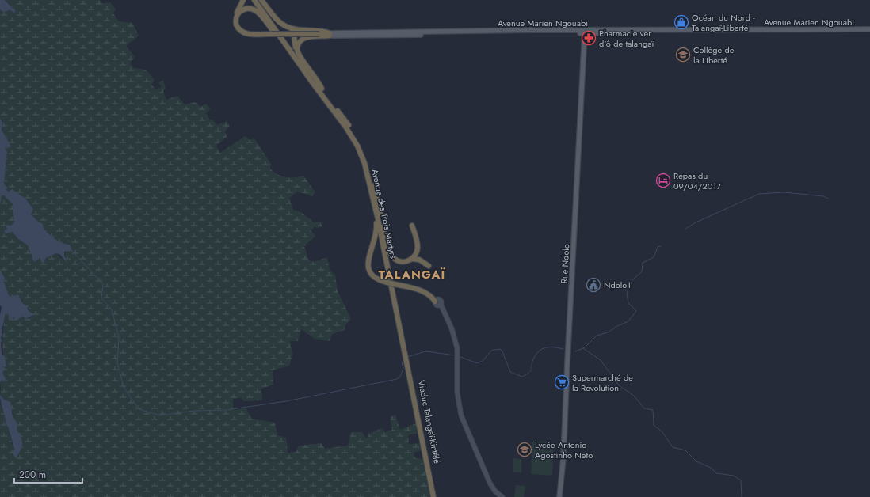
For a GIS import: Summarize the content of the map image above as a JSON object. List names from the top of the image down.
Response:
{
  "streets": {
    "highway": ["Avenue des Trois Martyrs", "Viaduc Talangaï-Kintélé"],
    "main road": ["Avenue Marien Ngouabi", "Rue Ndolo"]
  },
  "crossings": [
    ["Avenue Marien Ngouabi", "Rue Ndolo"],
    ["Avenue des Trois Martyrs", "Viaduc Talangaï-Kintélé"]
  ],
  "districts": ["TALANGAÏ"],
  "places": {
    "shop": ["Océan du Nord - Talangaï-Liberté"],
    "pharmacy": ["Pharmacie ver d'ô de talangaï"],
    "school or university": ["Collège de la Liberté", "Lycée Antonio Agostinho Neto"],
    "hotel": ["Repas du 09/04/2017"],
    "public building": ["Ndolo1"],
    "supermarket": ["Supermarché de la Revolution"]
  },
  "scale_bar": "200 m"
}
